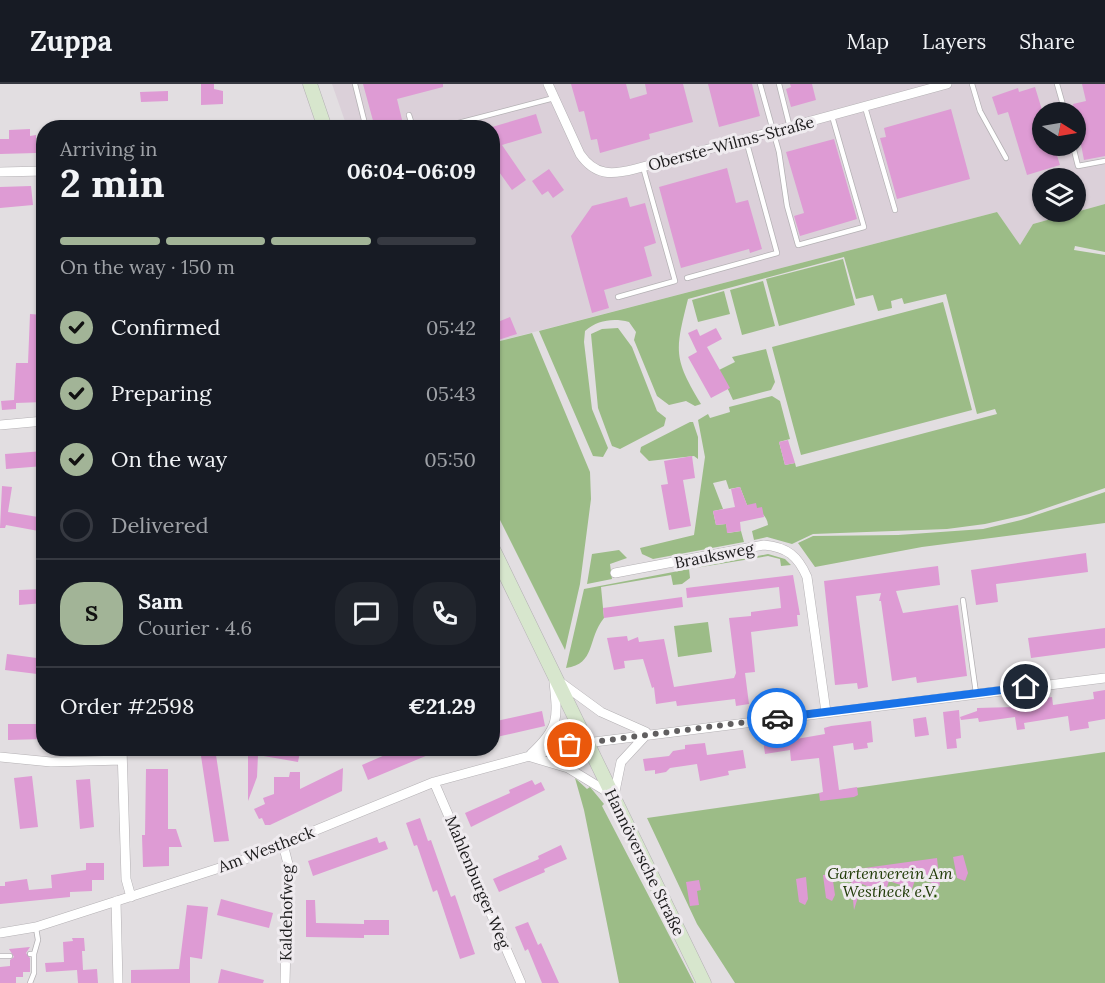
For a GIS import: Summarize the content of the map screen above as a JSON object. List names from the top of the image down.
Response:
{
  "streets": {
    "main road": ["Hannöversche Straße"],
    "street": [
      "Oberste-Wilms-Straße",
      "Brauksweg",
      "Am Westheck",
      "Mahlenburger Weg",
      "Kaldehofweg"
    ]
  },
  "crossings": [
    ["Brauksweg", "Am Westheck"],
    ["Am Westheck", "Hannöversche Straße"],
    ["Am Westheck", "Mahlenburger Weg"],
    ["Am Westheck", "Kaldehofweg"]
  ],
  "parks": ["Gartenverein Am Westheck e.V."],
  "north": "right",
  "page": {
    "header": "Zuppa",
    "nav": ["Map", "Layers", "Share"],
    "heading": ["2 min", "Arriving in", "06:04–06:09"],
    "panel": [
      "Sam",
      "Courier · 4.6",
      "Order #2598",
      "€21.29"
    ],
    "bar": "On the way · 150 m",
    "list": [
      ["Confirmed", "05:42"],
      ["Preparing", "05:43"],
      ["On the way", "05:50"],
      "Delivered"
    ],
    "round": "S"
  }
}
